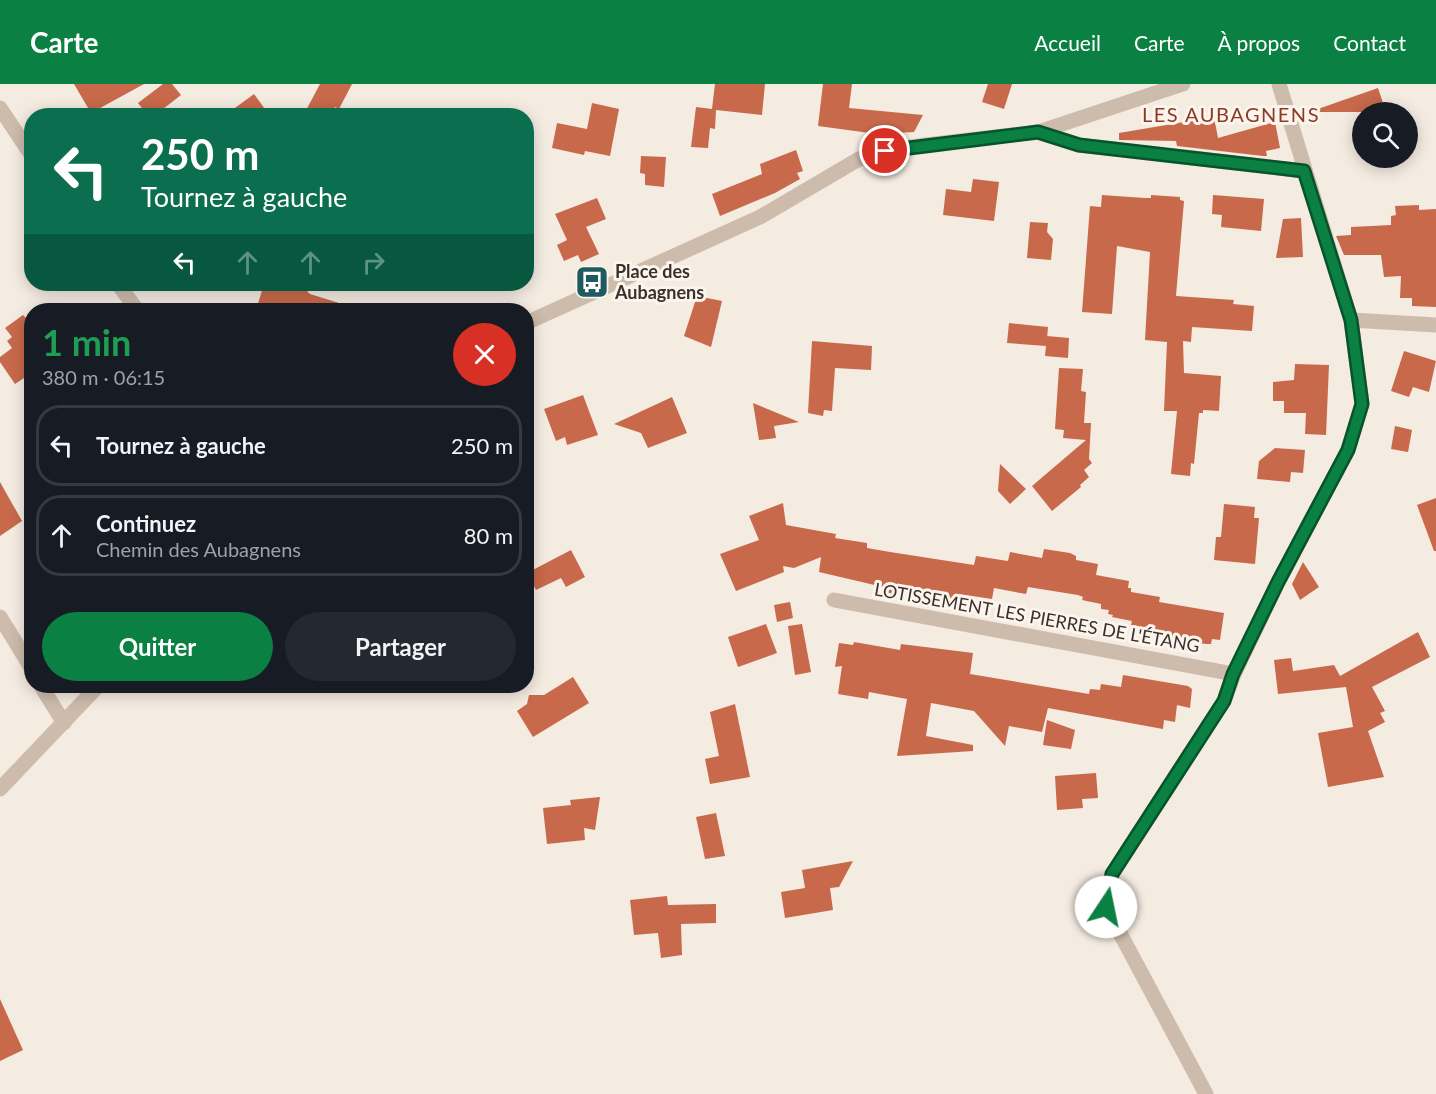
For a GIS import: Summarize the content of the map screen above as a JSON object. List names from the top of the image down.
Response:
{
  "streets": {
    "street": ["LOTISSEMENT LES PIERRES DE L'ÉTANG"]
  },
  "districts": ["LES AUBAGNENS"],
  "places": {
    "bus stop": ["Place des Aubagnens"]
  },
  "page": {
    "header": "Carte",
    "nav": [
      "Accueil",
      "Carte",
      "À propos",
      "Contact"
    ],
    "turn": ["250 m", "Tournez à gauche"],
    "heading": ["1 min", "380 m · 06:15"],
    "list": [
      {
        "name": "Tournez à gauche",
        "value": "250 m"
      },
      {
        "name": "Continuez",
        "note": "Chemin des Aubagnens",
        "value": "80 m"
      }
    ],
    "buttons": ["Quitter", "Partager"]
  }
}
